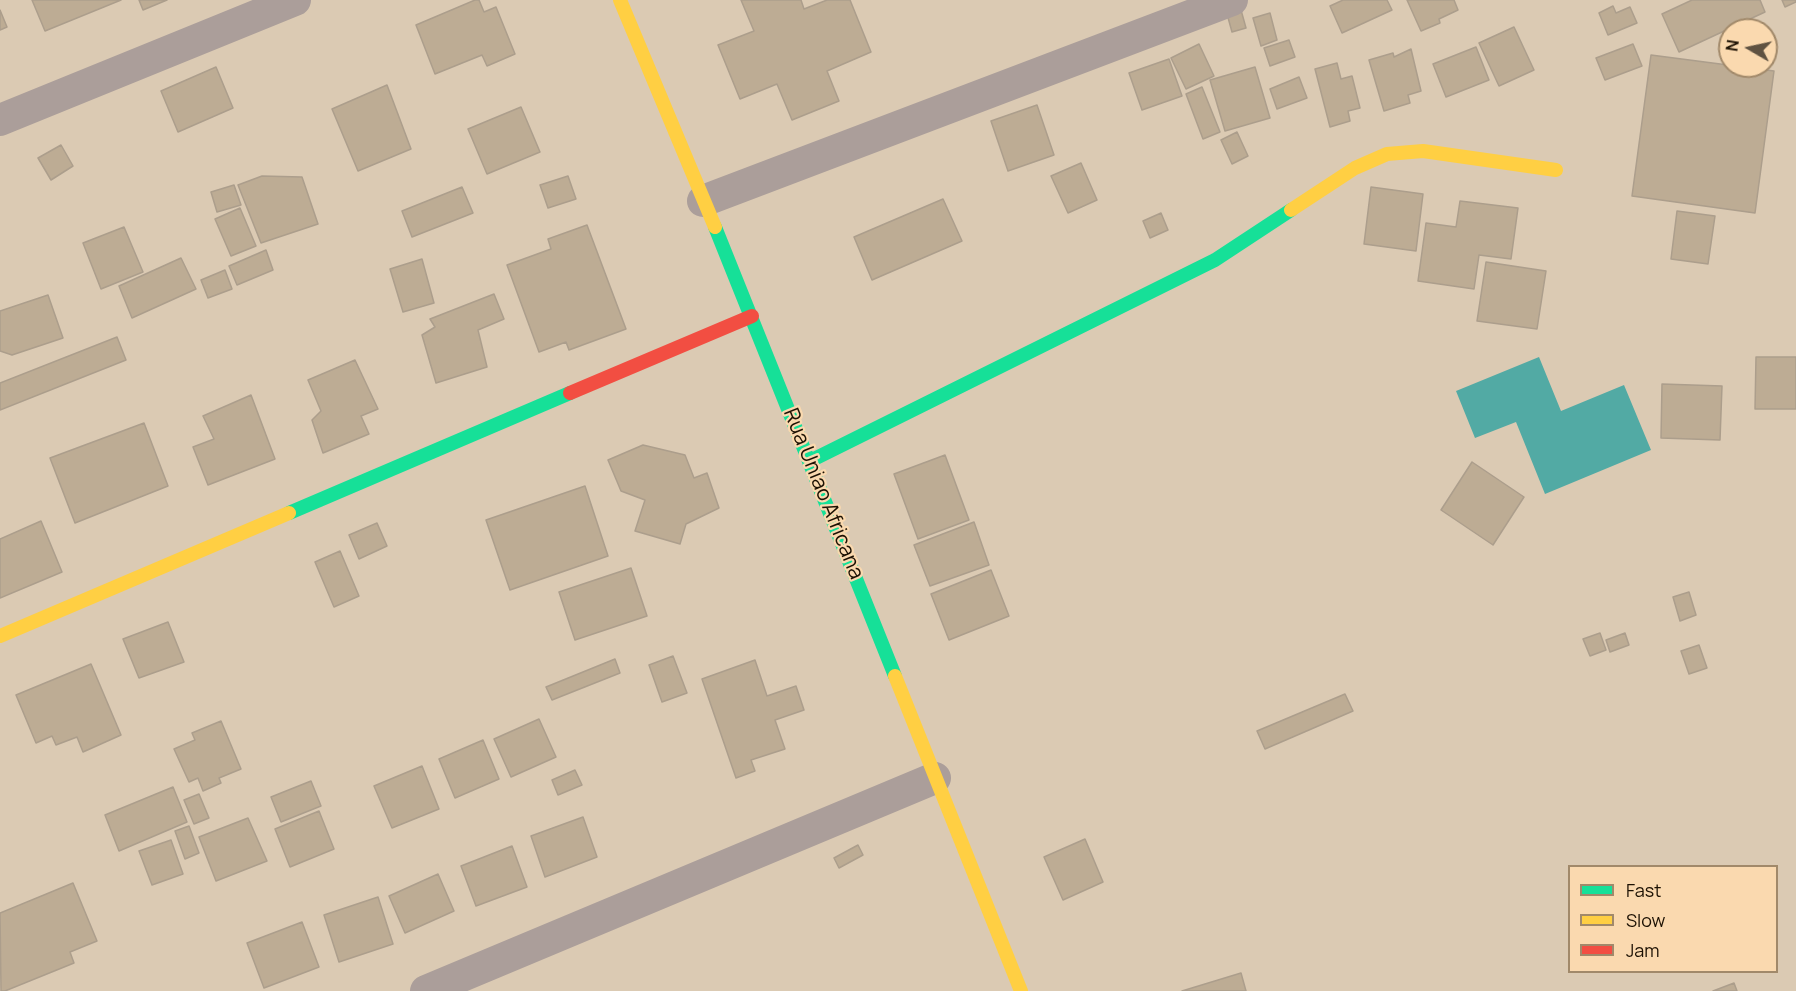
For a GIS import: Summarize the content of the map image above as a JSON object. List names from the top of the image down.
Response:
{
  "streets": {
    "street": ["Rua Uniao Africana"]
  },
  "legend": ["Fast", "Slow", "Jam"],
  "north": "left"
}
